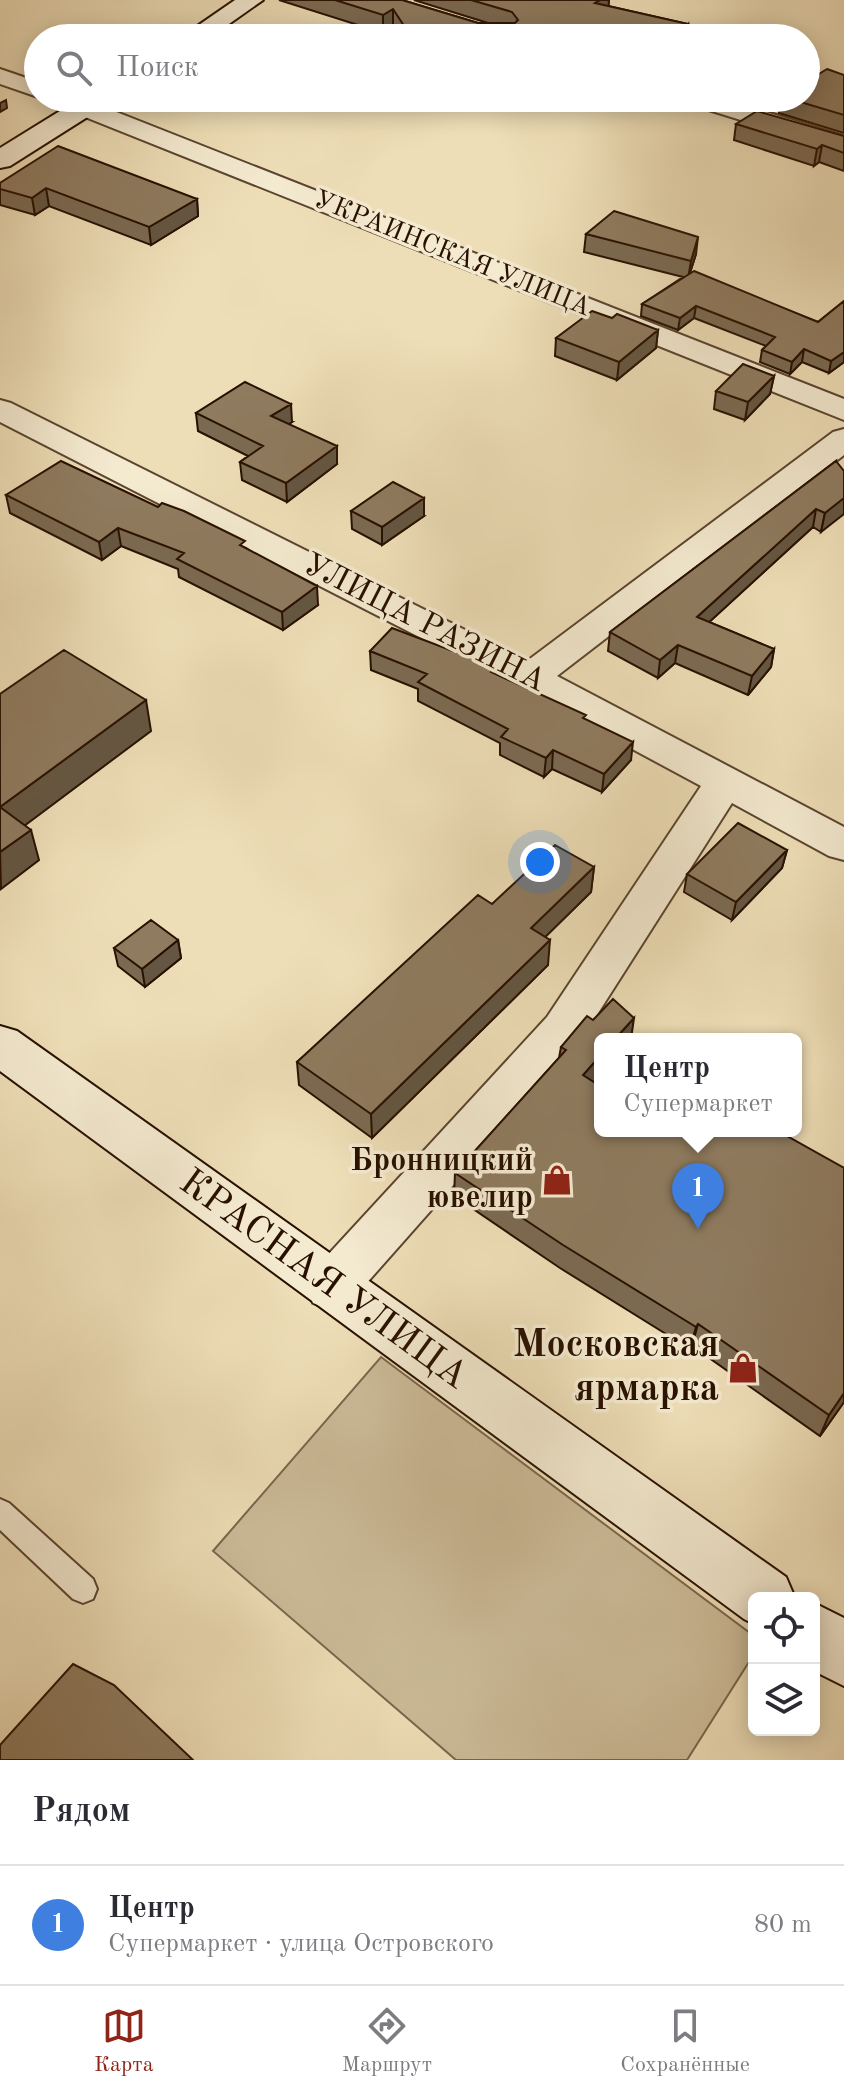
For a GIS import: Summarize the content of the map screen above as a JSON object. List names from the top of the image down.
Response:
{
  "streets": {
    "street": ["УКРАИНСКАЯ УЛИЦА", "УЛИЦА РАЗИНА", "КРАСНАЯ УЛИЦА"]
  },
  "places": {
    "shop": ["Бронницкий ювелир", "Московская ярмарка"]
  },
  "page": {
    "search": "Поиск",
    "popup": ["Центр", "Супермаркет"],
    "pins": "1",
    "heading": "Рядом",
    "list": [
      {
        "mark": "1",
        "name": "Центр",
        "note": "Супермаркет · улица Островского",
        "value": "80 m"
      }
    ],
    "nav": ["Карта", "Маршрут", "Сохранённые"]
  }
}
